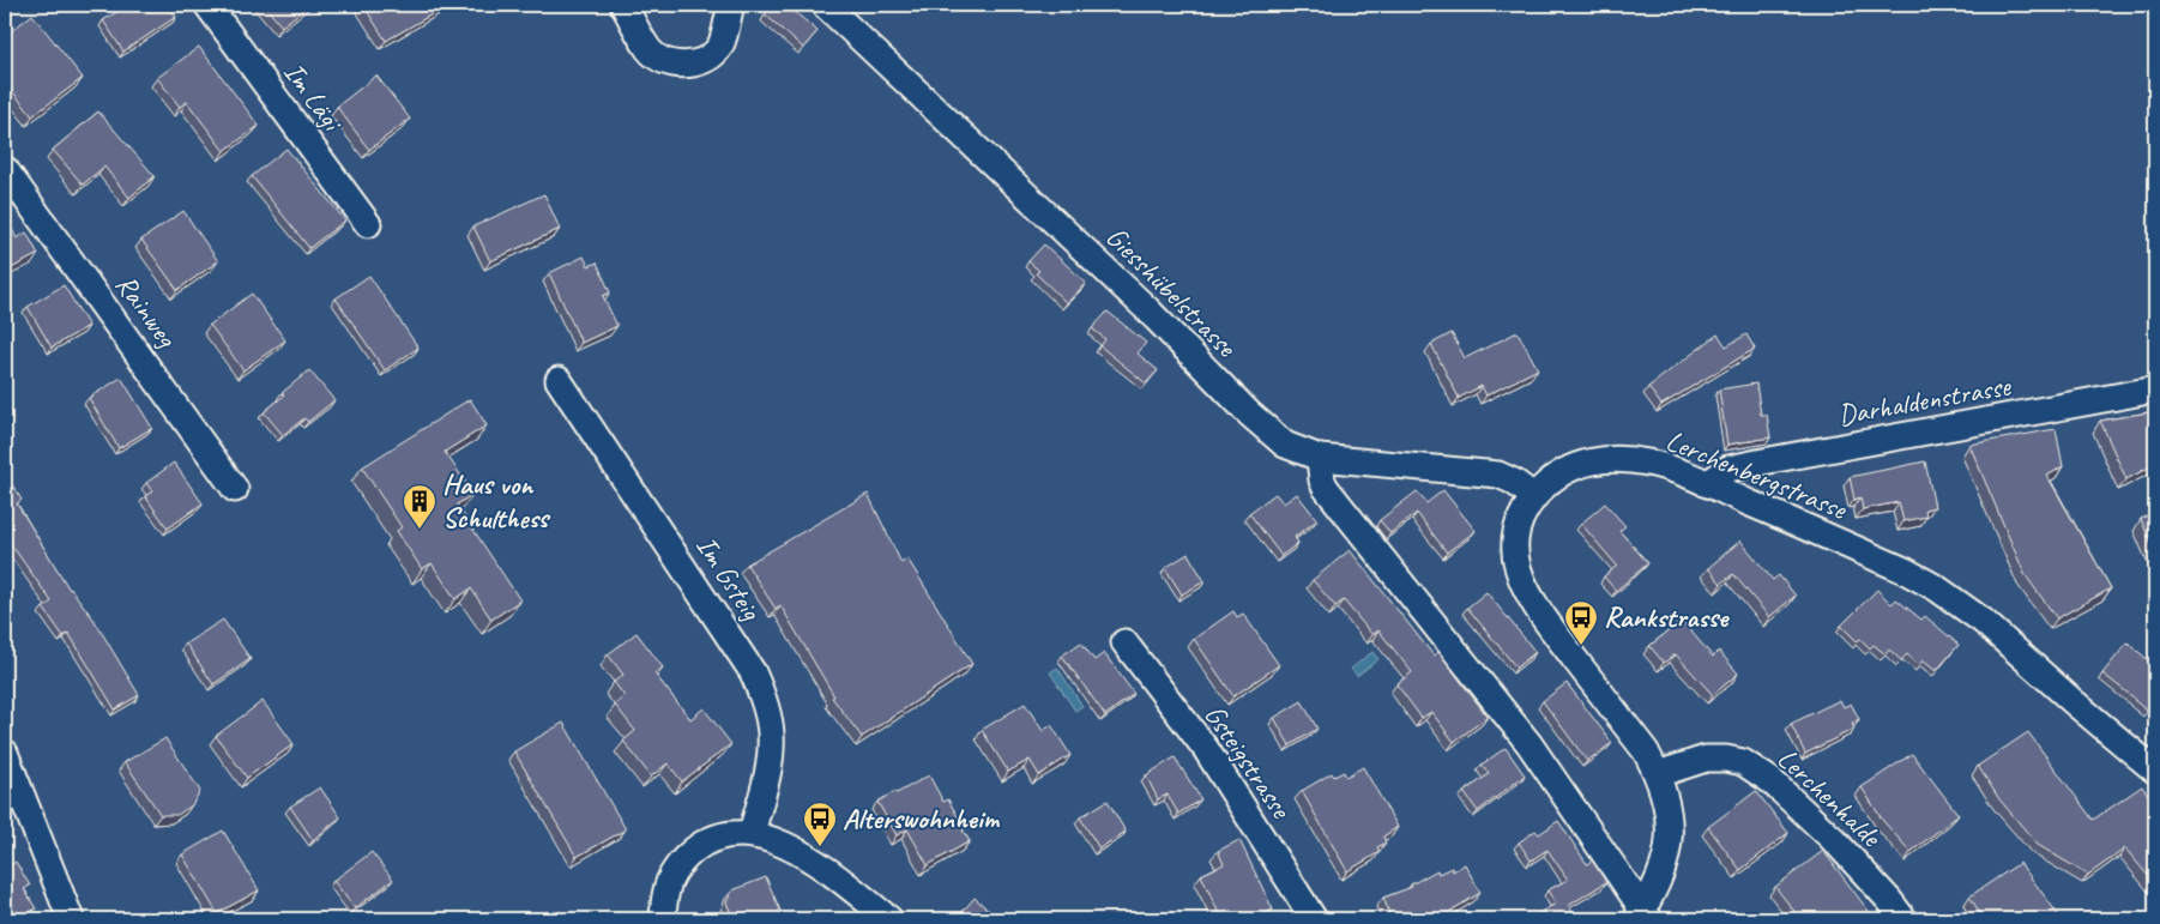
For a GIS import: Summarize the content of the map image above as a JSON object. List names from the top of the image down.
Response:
{
  "streets": {
    "street": [
      "Im Lägi",
      "Giesshübelstrasse",
      "Rainweg",
      "Darhaldenstrasse",
      "Lerchenbergstrasse",
      "Im Gsteig",
      "Gsteigstrasse",
      "Lerchenhalde"
    ]
  },
  "crossings": [
    ["Giesshübelstrasse", "Lerchenbergstrasse"],
    ["Darhaldenstrasse", "Lerchenbergstrasse"],
    ["Lerchenbergstrasse", "Lerchenhalde"]
  ],
  "places": {
    "building": ["Haus von Schulthess"],
    "bus stop": ["Rankstrasse", "Alterswohnheim"]
  }
}
